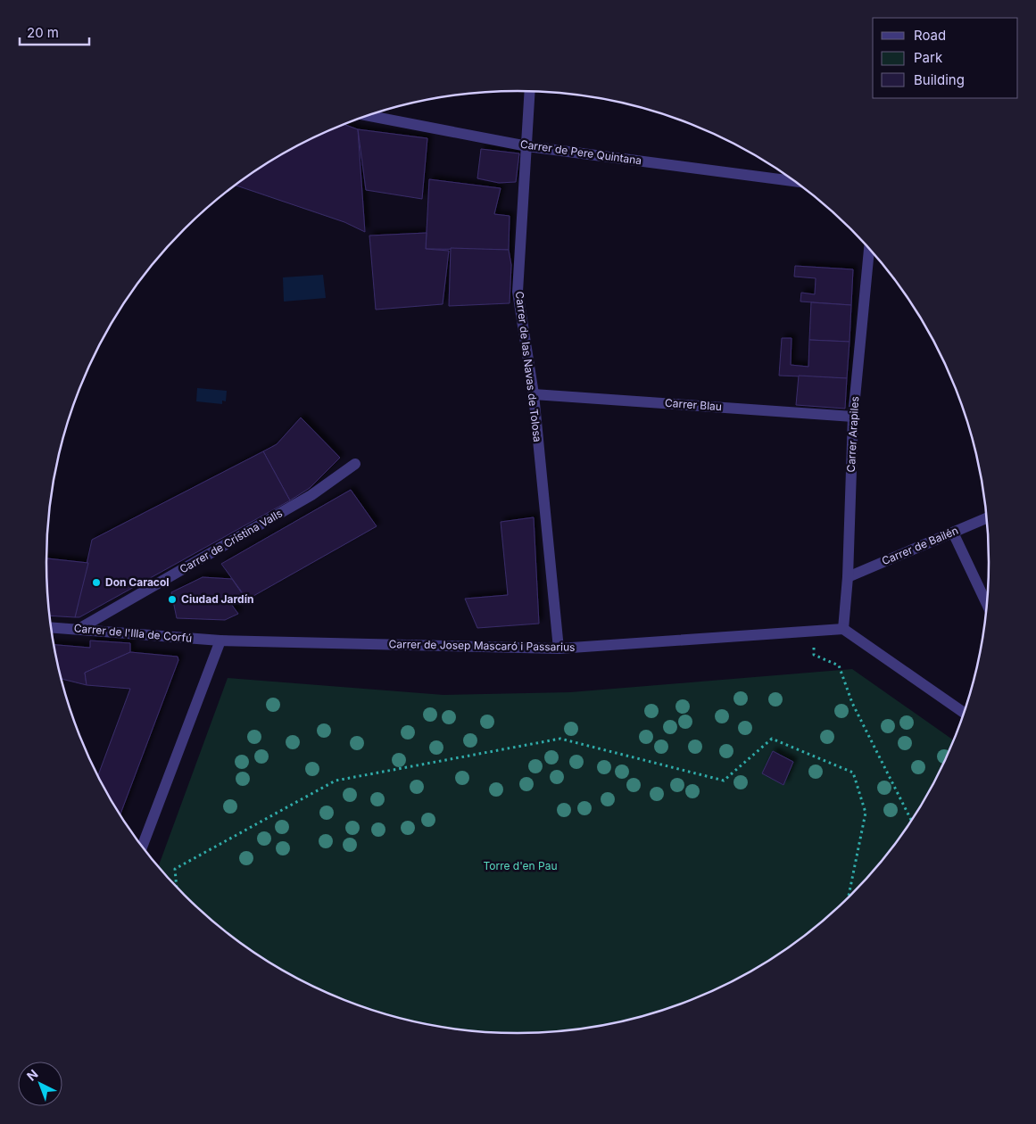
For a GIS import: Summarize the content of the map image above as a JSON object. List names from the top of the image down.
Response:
{
  "streets": {
    "street": [
      "Carrer de Pere Quintana",
      "Carrer de las Navas de Tolosa",
      "Carrer Blau",
      "Carrer Arapiles",
      "Carrer de Cristina Valls",
      "Carrer de Bailén",
      "Carrer de l'Illa de Corfú",
      "Carrer de Josep Mascaró i Passarius"
    ]
  },
  "crossings": [
    ["Carrer de Pere Quintana", "Carrer de las Navas de Tolosa"],
    ["Carrer de las Navas de Tolosa", "Carrer Blau"],
    ["Carrer de las Navas de Tolosa", "Carrer de Josep Mascaró i Passarius"],
    ["Carrer Blau", "Carrer Arapiles"],
    ["Carrer Arapiles", "Carrer de Bailén"],
    ["Carrer Arapiles", "Carrer de Josep Mascaró i Passarius"],
    ["Carrer de Cristina Valls", "Carrer de l'Illa de Corfú"],
    ["Carrer de l'Illa de Corfú", "Carrer de Josep Mascaró i Passarius"]
  ],
  "parks": ["Torre d'en Pau"],
  "places": ["Don Caracol", "Ciudad Jardín"],
  "legend": ["Road", "Park", "Building"],
  "scale_bar": "20 m",
  "north": "top left"
}
